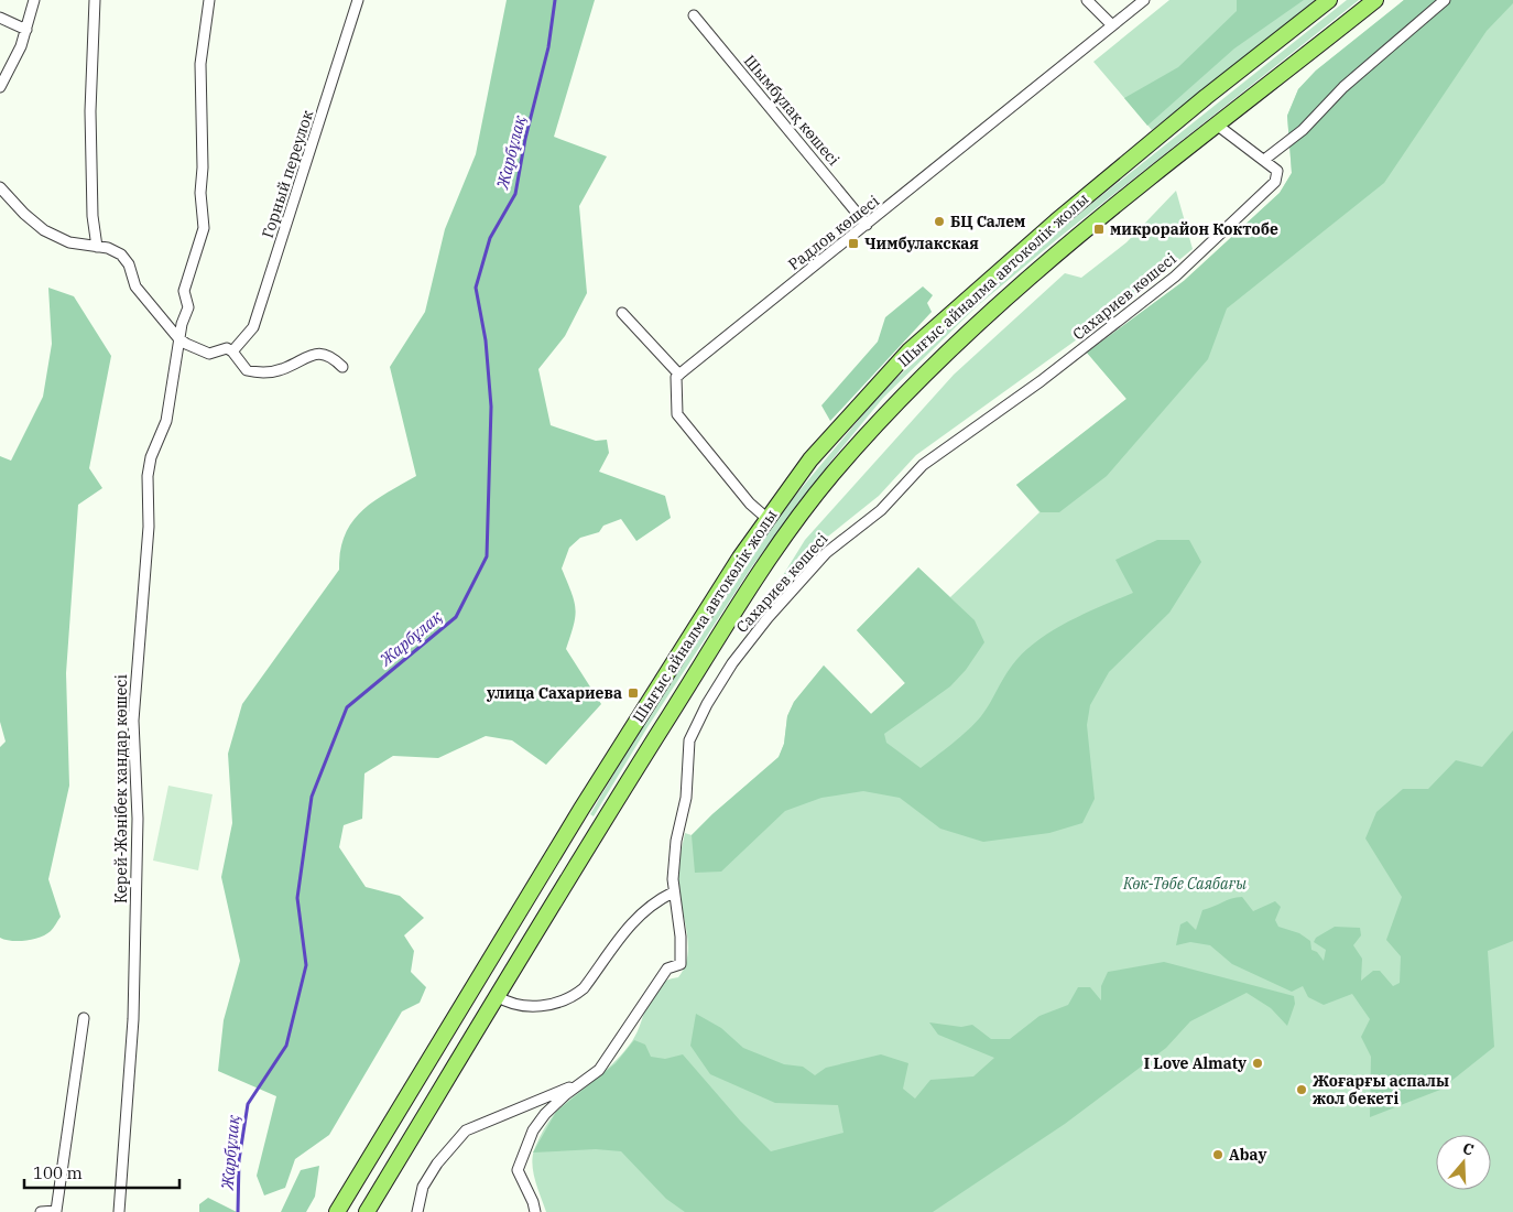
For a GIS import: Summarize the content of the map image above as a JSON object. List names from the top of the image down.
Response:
{
  "streets": {
    "main road": ["Шығыс айналма автокөлік жолы"],
    "street": [
      "Шымбұлақ көшесі",
      "Горный переулок",
      "Радлов көшесі",
      "Сахариев көшесі",
      "Керей-Жәнібек хандар көшесі"
    ]
  },
  "crossings": [
    ["Шымбұлақ көшесі", "Радлов көшесі"]
  ],
  "water": ["Жарбұлақ"],
  "parks": ["Көк-Төбе Саябағы"],
  "places": {
    "other": [
      "БЦ Салем",
      "I Love Almaty",
      "Жоғарғы аспалы жол бекеті",
      "Abay"
    ],
    "transit": ["микрорайон Коктобе", "Чимбулакская", "улица Сахариева"]
  },
  "scale_bar": "100 m",
  "north": "top"
}
